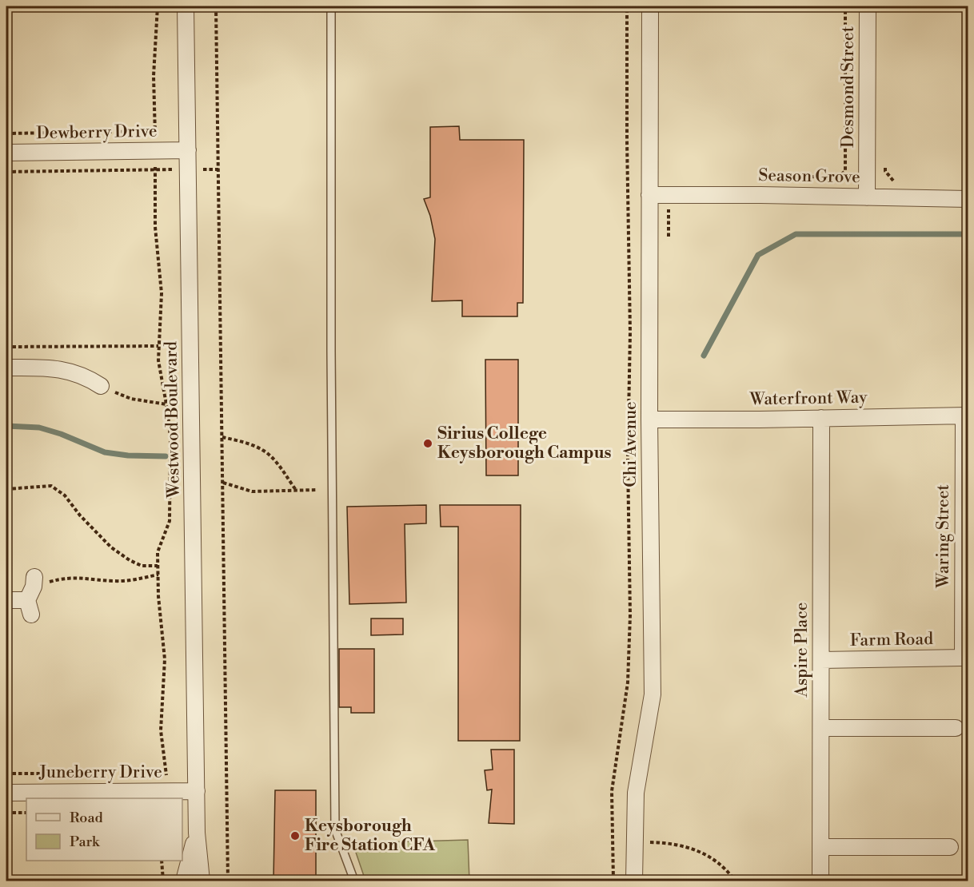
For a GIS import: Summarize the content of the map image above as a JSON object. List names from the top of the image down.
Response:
{
  "streets": {
    "street": [
      "Desmond Street",
      "Dewberry Drive",
      "Season Grove",
      "Waterfront Way",
      "Westwood Boulevard",
      "Chi Avenue",
      "Waring Street",
      "Farm Road",
      "Aspire Place",
      "Juneberry Drive"
    ]
  },
  "crossings": [
    ["Desmond Street", "Season Grove"],
    ["Dewberry Drive", "Westwood Boulevard"],
    ["Season Grove", "Chi Avenue"],
    ["Waterfront Way", "Chi Avenue"],
    ["Waterfront Way", "Waring Street"],
    ["Waterfront Way", "Aspire Place"],
    ["Westwood Boulevard", "Juneberry Drive"],
    ["Waring Street", "Farm Road"],
    ["Farm Road", "Aspire Place"]
  ],
  "places": ["Sirius College Keysborough Campus", "Keysborough Fire Station CFA"],
  "legend": ["Road", "Park"]
}
